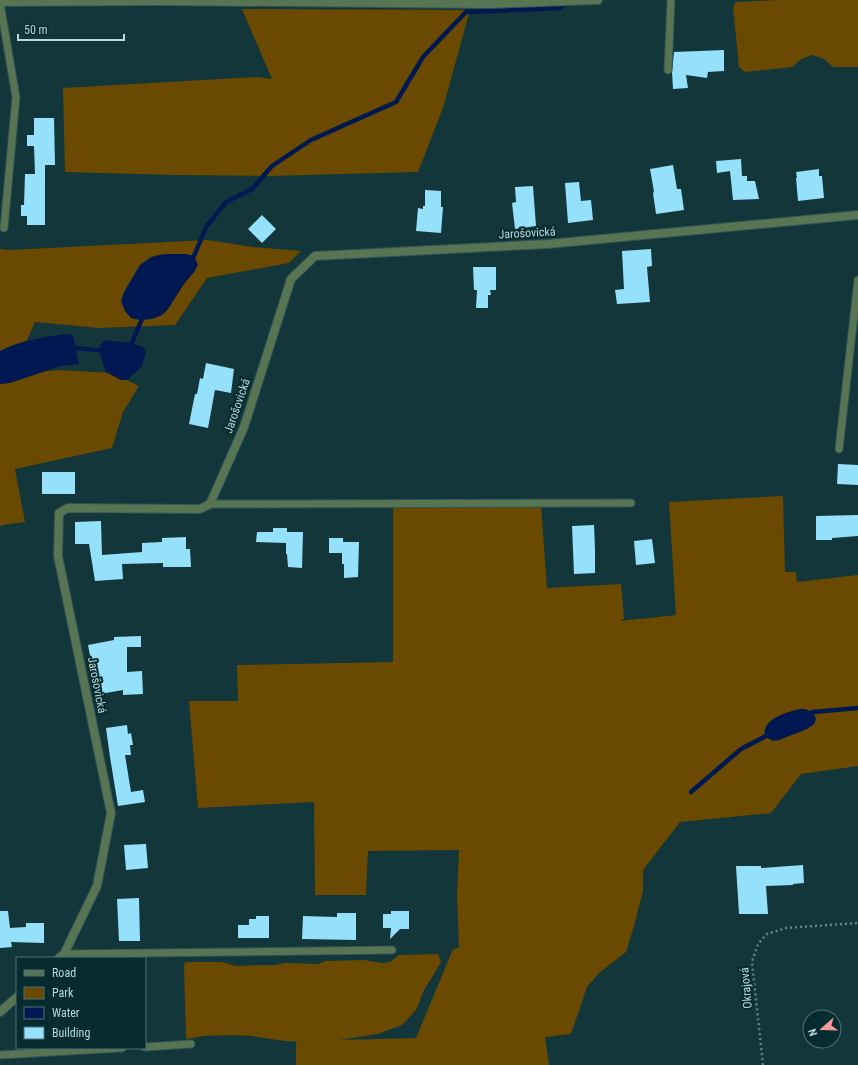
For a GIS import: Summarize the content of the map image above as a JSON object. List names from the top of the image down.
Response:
{
  "streets": {
    "street": ["Jarošovická"],
    "path": ["Okrajová"]
  },
  "legend": [
    "Road",
    "Park",
    "Water",
    "Building"
  ],
  "scale_bar": "50 m",
  "north": "left"
}
